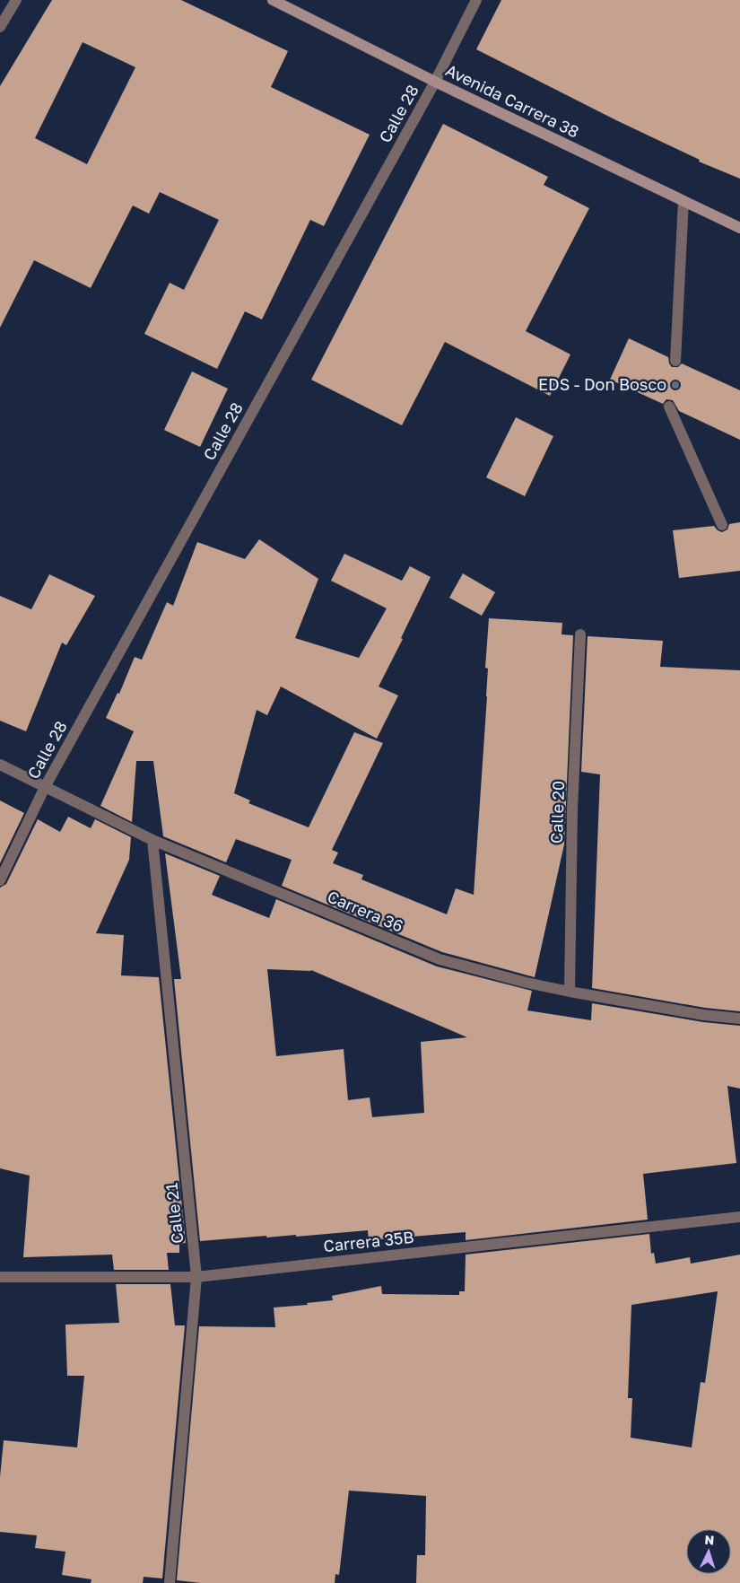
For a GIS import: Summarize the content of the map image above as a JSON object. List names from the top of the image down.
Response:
{
  "streets": {
    "main road": ["Avenida Carrera 38"],
    "street": [
      "Calle 28",
      "Calle 20",
      "Carrera 36",
      "Calle 21",
      "Carrera 35B"
    ]
  },
  "crossings": [
    ["Avenida Carrera 38", "Calle 28"],
    ["Calle 28", "Carrera 36"],
    ["Calle 20", "Carrera 36"],
    ["Carrera 36", "Calle 21"],
    ["Calle 21", "Carrera 35B"]
  ],
  "places": ["EDS - Don Bosco"],
  "north": "top"
}
